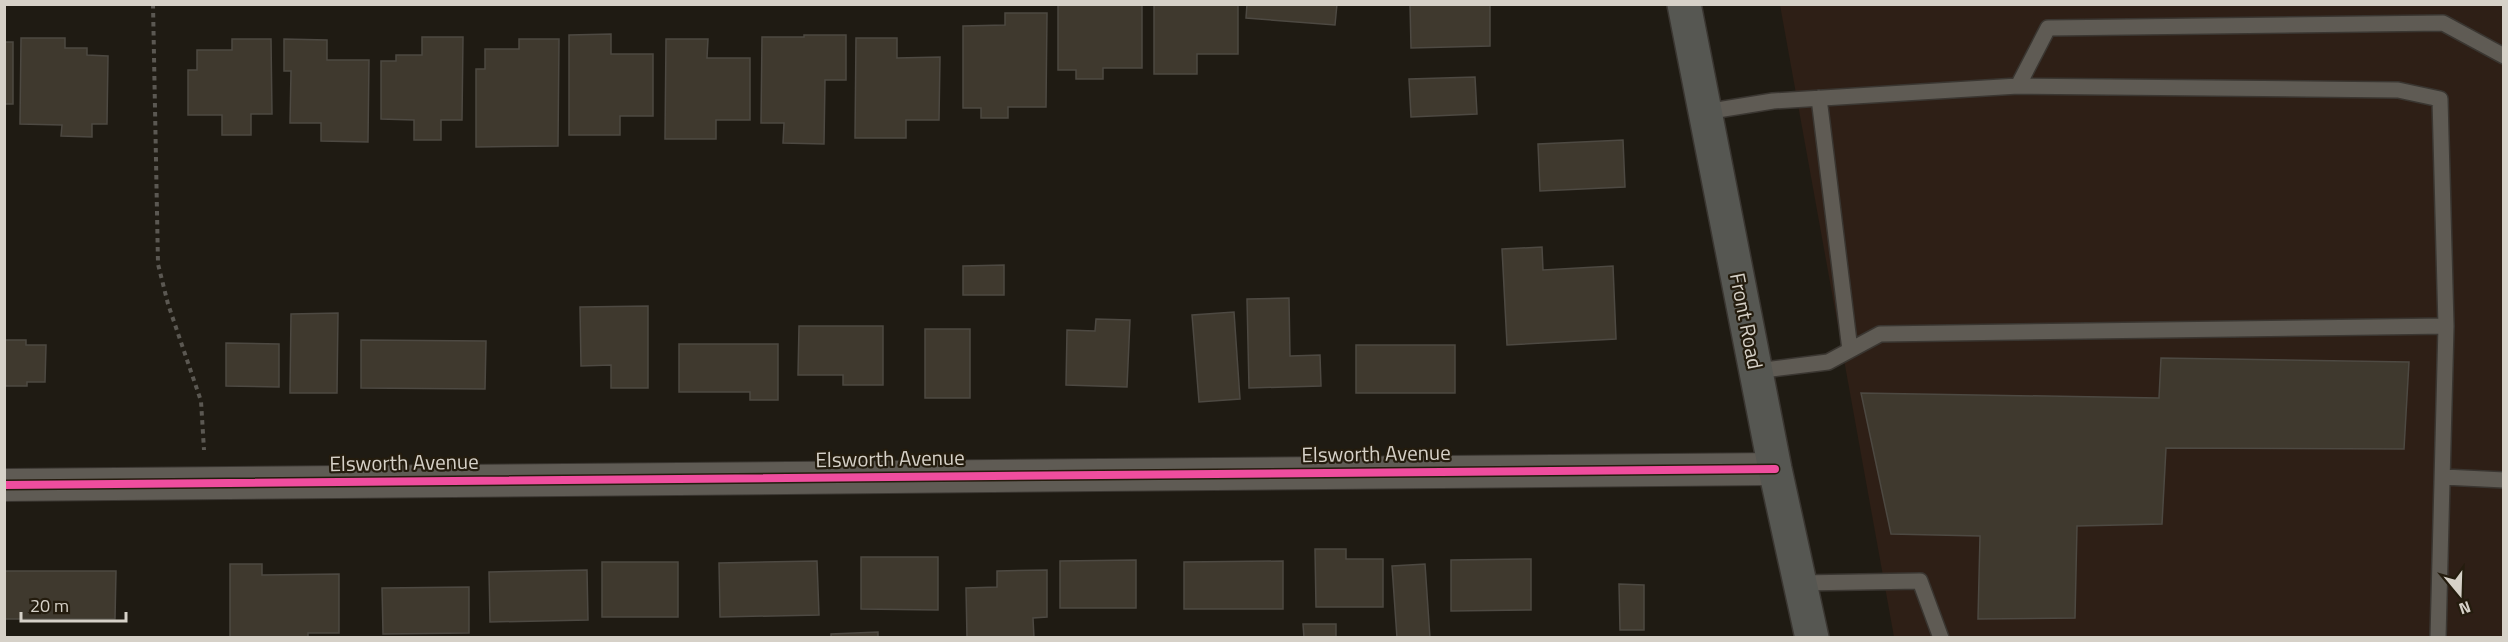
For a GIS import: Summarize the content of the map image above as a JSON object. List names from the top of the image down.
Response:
{
  "streets": {
    "main road": ["Front Road"],
    "street": ["Elsworth Avenue"]
  },
  "crossings": [
    ["Front Road", "Elsworth Avenue"]
  ],
  "scale_bar": "20 m",
  "north": "bottom"
}
